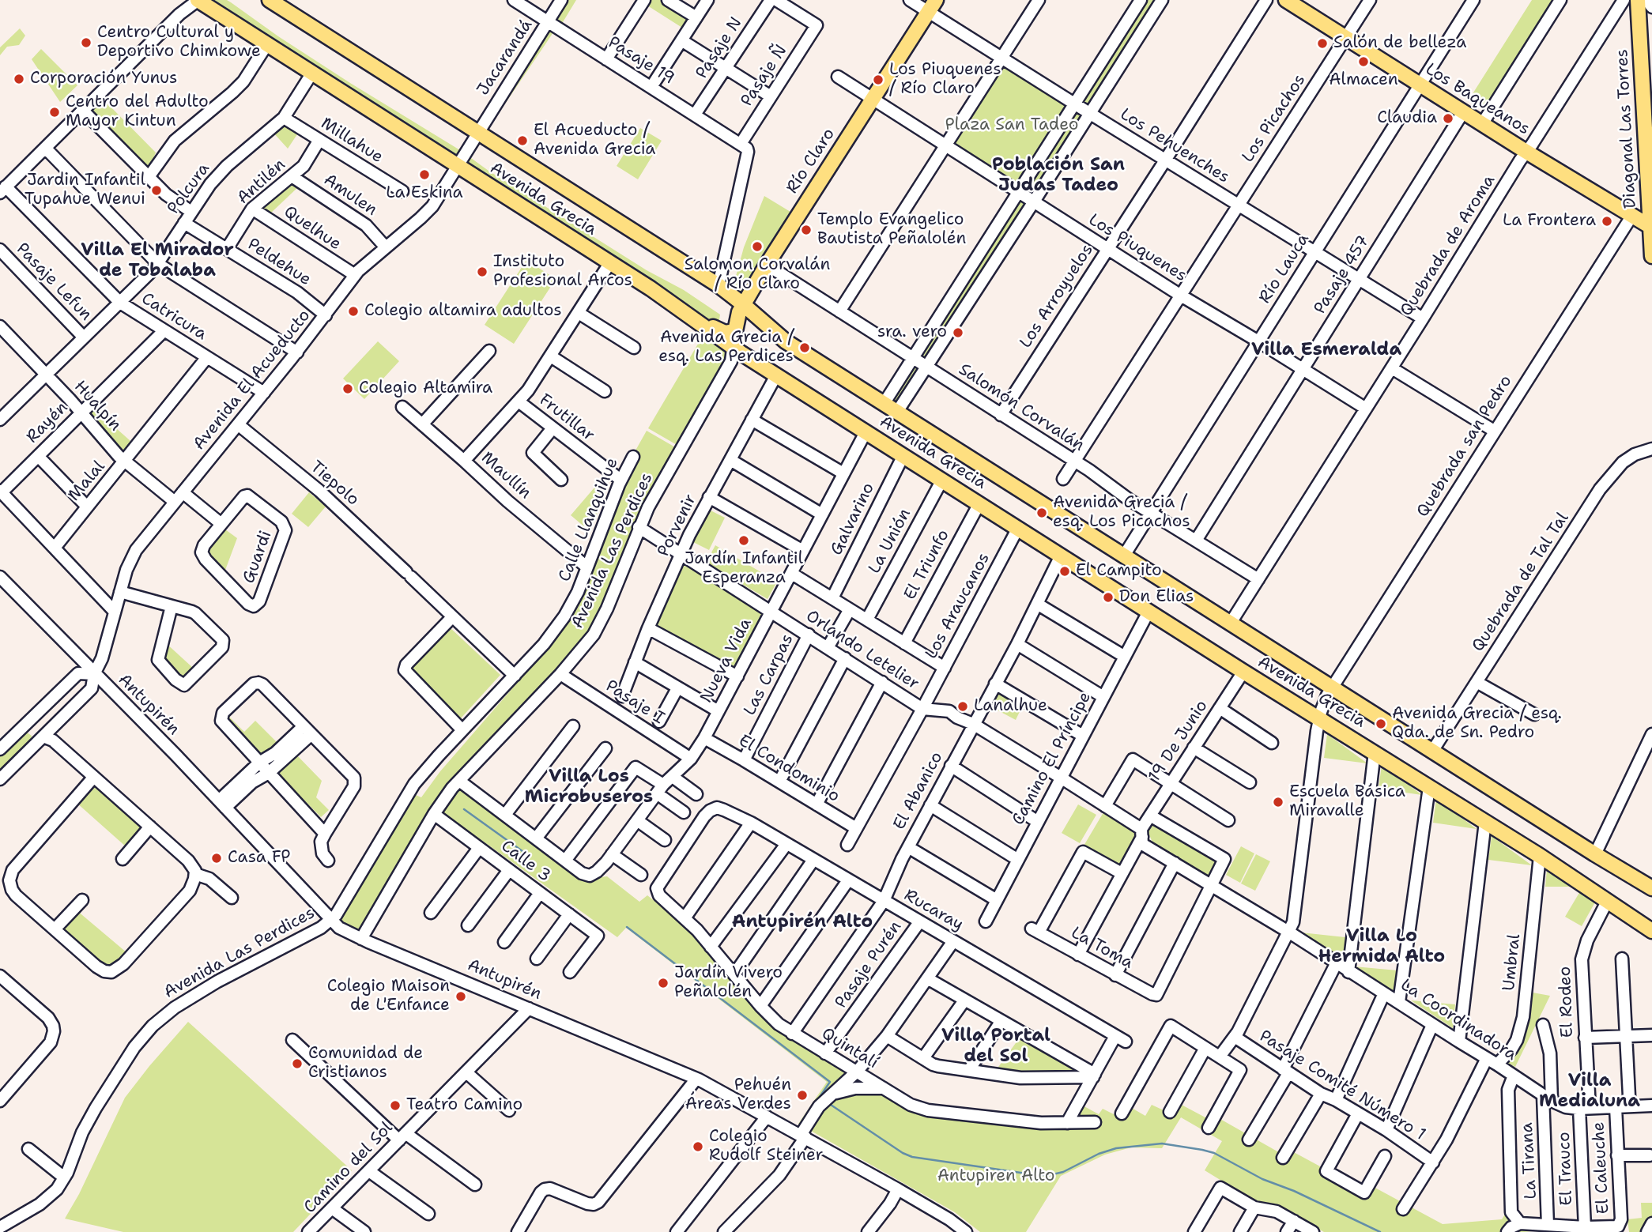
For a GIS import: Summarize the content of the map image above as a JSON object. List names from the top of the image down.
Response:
{
  "streets": {
    "main road": [
      "Los Baqueanos",
      "Diagonal Las Torres",
      "Río Claro",
      "Avenida Grecia"
    ],
    "street": [
      "Pasaje N",
      "Jacarandá",
      "Pasaje 19",
      "Pasaje Ñ",
      "Los Picachos",
      "Millahue",
      "Los Pehuenches",
      "Antilén",
      "Polcura",
      "Amulen",
      "Quelhue",
      "Quebrada de Aroma",
      "Los Piuquenes",
      "Peldehue",
      "Río Lauca",
      "Pasaje 457",
      "Pasaje Lefun",
      "Los Arroyuelos",
      "Catricura",
      "Avenida El Acueducto",
      "Hualpín",
      "Salomón Corvalán",
      "Frutillar",
      "Rayén",
      "Quebrada san Pedro",
      "Maullín",
      "Malal",
      "Tiepolo",
      "Galvarino",
      "Calle Llanquihue",
      "Porvenir",
      "La Unión",
      "Avenida Las Perdices",
      "Guardi",
      "El Triunfo",
      "Quebrada de Tal Tal",
      "Los Araucanos",
      "Orlando Letelier",
      "Nueva Vida",
      "Las Carpas",
      "Pasaje I",
      "Antupirén",
      "19 De Junio",
      "Camino El Príncipe",
      "El Condominio",
      "El Abanico",
      "Calle 3",
      "Rucaray",
      "La Toma",
      "Umbral",
      "Pasaje Purén",
      "El Rodeo",
      "La Coordinadora",
      "Quintalí",
      "Pasaje Comité Número 1",
      "La Tirana",
      "Camino del Sol",
      "El Caleuche",
      "El Trauco"
    ]
  },
  "crossings": [
    ["Pasaje N", "Pasaje 19"],
    ["Jacarandá", "Pasaje 19"],
    ["Jacarandá", "Avenida Grecia"],
    ["Jacarandá", "Avenida El Acueducto"],
    ["Pasaje 19", "Pasaje Ñ"],
    ["Pasaje Ñ", "Avenida Grecia"],
    ["Los Baqueanos", "Los Picachos"],
    ["Los Baqueanos", "Diagonal Las Torres"],
    ["Los Baqueanos", "Quebrada de Aroma"],
    ["Los Baqueanos", "Río Lauca"],
    ["Los Baqueanos", "Pasaje 457"],
    ["Los Baqueanos", "Quebrada san Pedro"],
    ["Los Picachos", "Los Pehuenches"],
    ["Los Picachos", "Los Piuquenes"],
    ["Los Picachos", "Salomón Corvalán"],
    ["Millahue", "Antilén"],
    ["Millahue", "Polcura"],
    ["Los Pehuenches", "Río Claro"],
    ["Los Pehuenches", "Quebrada de Aroma"],
    ["Los Pehuenches", "Río Lauca"],
    ["Los Pehuenches", "Pasaje 457"],
    ["Los Pehuenches", "Los Arroyuelos"],
    ["Río Claro", "Avenida Grecia"],
    ["Río Claro", "Los Piuquenes"],
    ["Río Claro", "Salomón Corvalán"],
    ["Río Claro", "Avenida Las Perdices"],
    ["Antilén", "Amulen"],
    ["Antilén", "Quelhue"],
    ["Antilén", "Peldehue"],
    ["Polcura", "Avenida Grecia"],
    ["Polcura", "Peldehue"],
    ["Polcura", "Pasaje Lefun"],
    ["Polcura", "Catricura"],
    ["Polcura", "Hualpín"],
    ["Amulen", "Avenida El Acueducto"],
    ["Avenida Grecia", "Quebrada de Aroma"],
    ["Avenida Grecia", "Río Lauca"],
    ["Avenida Grecia", "Avenida El Acueducto"],
    ["Avenida Grecia", "Quebrada san Pedro"],
    ["Avenida Grecia", "Galvarino"],
    ["Avenida Grecia", "Porvenir"],
    ["Avenida Grecia", "La Unión"],
    ["Avenida Grecia", "Avenida Las Perdices"],
    ["Avenida Grecia", "El Triunfo"],
    ["Avenida Grecia", "Quebrada de Tal Tal"],
    ["Avenida Grecia", "Los Araucanos"],
    ["Avenida Grecia", "Nueva Vida"],
    ["Avenida Grecia", "19 De Junio"],
    ["Avenida Grecia", "Camino El Príncipe"],
    ["Avenida Grecia", "El Abanico"],
    ["Avenida Grecia", "Umbral"],
    ["Avenida Grecia", "El Rodeo"],
    ["Quelhue", "Avenida El Acueducto"],
    ["Quebrada de Aroma", "Los Piuquenes"],
    ["Quebrada de Aroma", "Salomón Corvalán"],
    ["Los Piuquenes", "Río Lauca"],
    ["Los Piuquenes", "Pasaje 457"],
    ["Los Piuquenes", "Los Arroyuelos"],
    ["Peldehue", "Avenida El Acueducto"],
    ["Río Lauca", "Salomón Corvalán"],
    ["Pasaje 457", "Salomón Corvalán"],
    ["Los Arroyuelos", "Salomón Corvalán"],
    ["Catricura", "Avenida El Acueducto"],
    ["Catricura", "Rayén"],
    ["Catricura", "Malal"],
    ["Avenida El Acueducto", "Hualpín"],
    ["Avenida El Acueducto", "Tiepolo"],
    ["Avenida El Acueducto", "Antupirén"],
    ["Hualpín", "Rayén"],
    ["Hualpín", "Malal"],
    ["Frutillar", "Calle Llanquihue"],
    ["Quebrada san Pedro", "La Coordinadora"],
    ["Quebrada san Pedro", "Pasaje Comité Número 1"],
    ["Maullín", "Calle Llanquihue"],
    ["Tiepolo", "Avenida Las Perdices"],
    ["Calle Llanquihue", "Avenida Las Perdices"],
    ["Porvenir", "Orlando Letelier"],
    ["Avenida Las Perdices", "Orlando Letelier"],
    ["Avenida Las Perdices", "Pasaje I"],
    ["Avenida Las Perdices", "Antupirén"],
    ["Avenida Las Perdices", "Calle 3"],
    ["Los Araucanos", "Orlando Letelier"],
    ["Los Araucanos", "El Condominio"],
    ["Orlando Letelier", "Nueva Vida"],
    ["Orlando Letelier", "Las Carpas"],
    ["Orlando Letelier", "19 De Junio"],
    ["Orlando Letelier", "Camino El Príncipe"],
    ["Orlando Letelier", "El Abanico"],
    ["Orlando Letelier", "La Coordinadora"],
    ["Nueva Vida", "Pasaje I"],
    ["Nueva Vida", "El Condominio"],
    ["Nueva Vida", "Calle 3"],
    ["Las Carpas", "El Condominio"],
    ["Antupirén", "Camino del Sol"],
    ["19 De Junio", "La Toma"],
    ["El Abanico", "Rucaray"],
    ["El Abanico", "Quintalí"],
    ["Rucaray", "Pasaje Purén"],
    ["Rucaray", "Quintalí"],
    ["La Toma", "La Coordinadora"],
    ["Umbral", "La Coordinadora"],
    ["Pasaje Purén", "Quintalí"],
    ["El Rodeo", "La Coordinadora"],
    ["El Rodeo", "El Trauco"],
    ["La Coordinadora", "La Tirana"],
    ["La Coordinadora", "El Caleuche"],
    ["La Coordinadora", "El Trauco"],
    ["El Caleuche", "El Trauco"]
  ],
  "districts": [
    "Población San Judas Tadeo",
    "Villa El Mirador de Tobalaba",
    "Villa Esmeralda",
    "Villa Los Microbuseros",
    "Antupirén Alto",
    "Villa Lo Hermida Alto",
    "Villa Portal del Sol",
    "Villa Medialuna"
  ],
  "parks": ["Plaza San Tadeo", "Antupiren Alto"],
  "places": [
    "Centro Cultural y Deportivo Chimkowe",
    "Salón de belleza",
    "Almacen",
    "Corporación Yunus",
    "Los Piuquenes / Río Claro",
    "Centro del Adulto Mayor Kintun",
    "Claudia",
    "El Acueducto / Avenida Grecia",
    "La Eskina",
    "Jardin Infantil Tupahue Wenui",
    "La Frontera",
    "Templo Evangelico Bautista Peñalolén",
    "Salomon Corvalán / Río Claro",
    "Instituto Profesional Arcos",
    "Colegio altamira adultos",
    "sra. vero",
    "Avenida Grecia / esq. Las Perdices",
    "Colegio Altamira",
    "Avenida Grecia / esq. Los Picachos",
    "Jardín Infantil Esperanza",
    "El Campito",
    "Don Elias",
    "Lanalhue",
    "Avenida Grecia / esq. Qda. de Sn. Pedro",
    "Escuela Básica Miravalle",
    "Casa FP",
    "Jardín Vivero Peñalolén",
    "Colegio Maison de L'Enfance",
    "Comunidad de Cristianos",
    "Pehuén Áreas Verdes",
    "Teatro Camino",
    "Colegio Rudolf Steiner"
  ]
}
